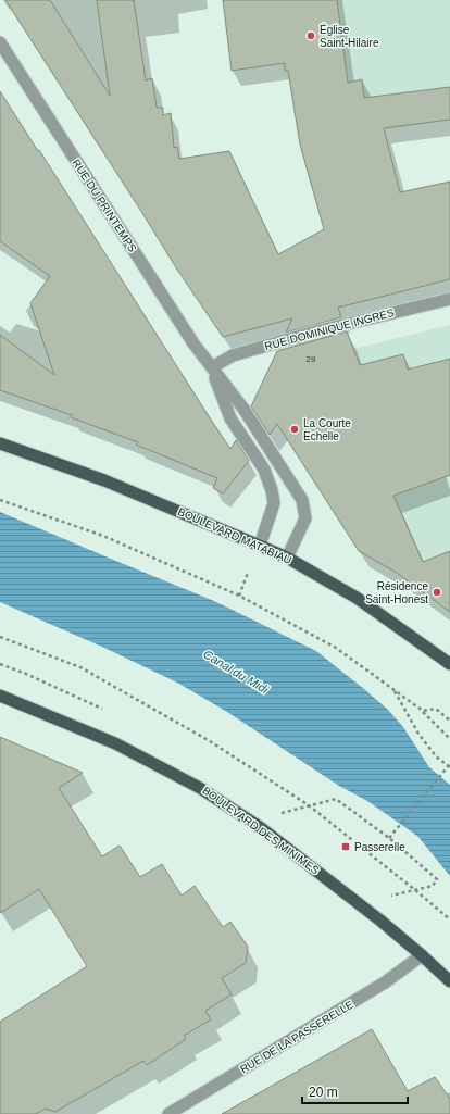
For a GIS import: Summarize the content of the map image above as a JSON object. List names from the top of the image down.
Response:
{
  "streets": {
    "main road": ["BOULEVARD MATABIAU", "BOULEVARD DES MINIMES"],
    "street": ["RUE DU PRINTEMPS", "RUE DOMINIQUE INGRES", "RUE DE LA PASSERELLE"]
  },
  "crossings": [
    ["RUE DU PRINTEMPS", "RUE DOMINIQUE INGRES"],
    ["RUE DU PRINTEMPS", "BOULEVARD MATABIAU"],
    ["BOULEVARD DES MINIMES", "RUE DE LA PASSERELLE"]
  ],
  "water": ["Canal du Midi"],
  "places": {
    "other": ["Église Saint-Hilaire", "La Courte Echelle", "Résidence Saint-Honest"],
    "transit": ["Passerelle"]
  },
  "house_numbers": ["29"],
  "scale_bar": "20 m"
}
